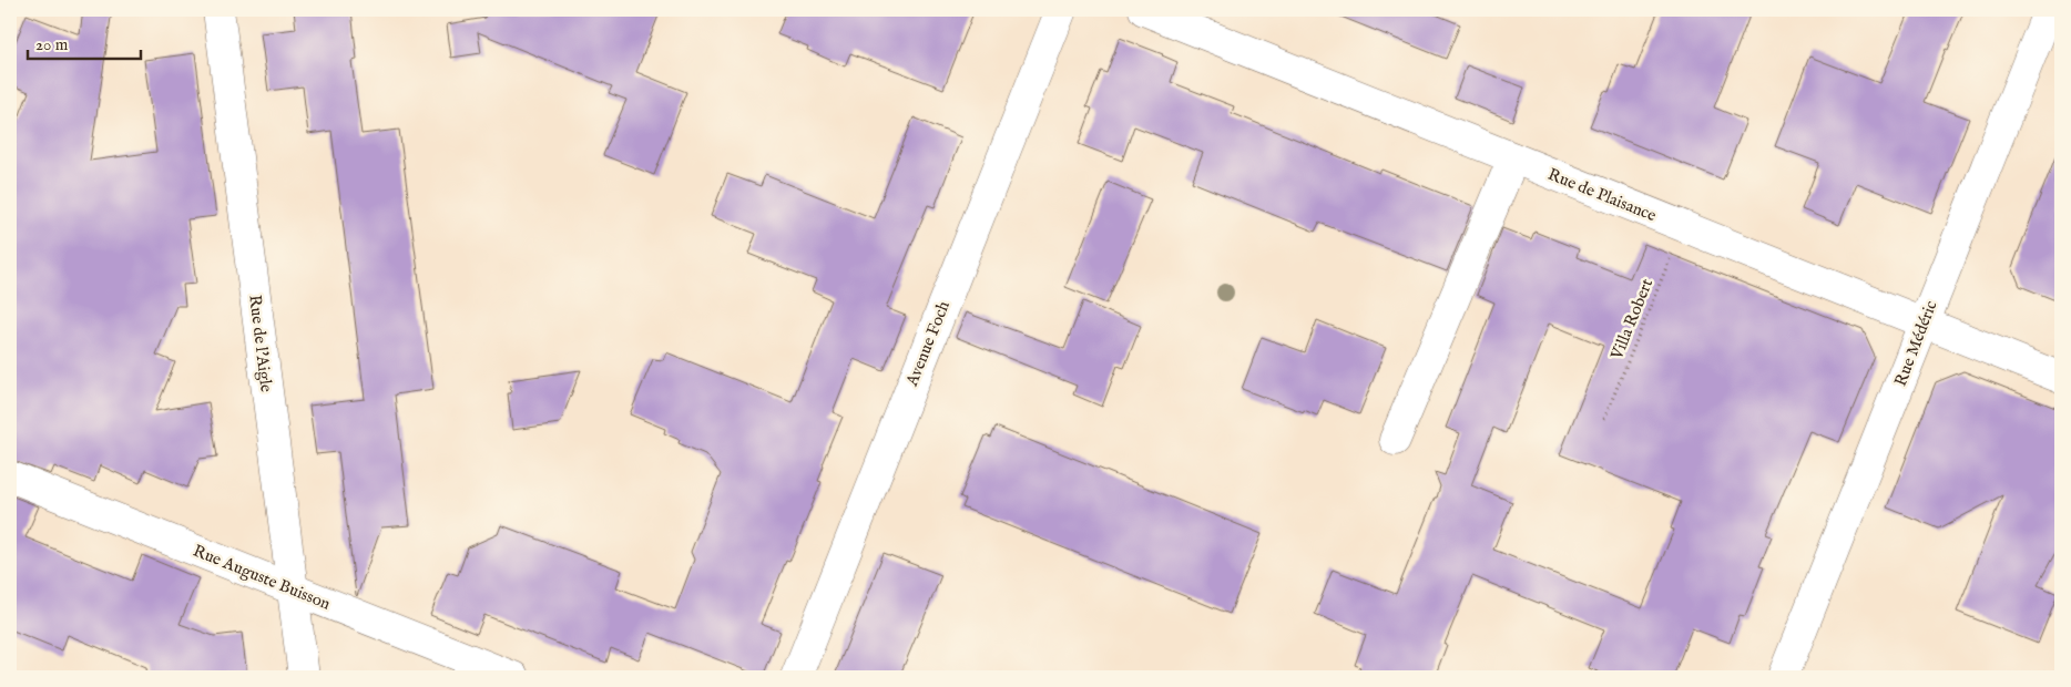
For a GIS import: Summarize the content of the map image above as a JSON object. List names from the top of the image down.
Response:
{
  "streets": {
    "street": [
      "Rue de Plaisance",
      "Rue de l'Aigle",
      "Avenue Foch",
      "Rue Médéric",
      "Rue Auguste Buisson"
    ],
    "path": ["Villa Robert"]
  },
  "crossings": [
    ["Rue de Plaisance", "Villa Robert"],
    ["Rue de Plaisance", "Rue Médéric"],
    ["Rue de l'Aigle", "Rue Auguste Buisson"]
  ],
  "scale_bar": "20 m"
}
